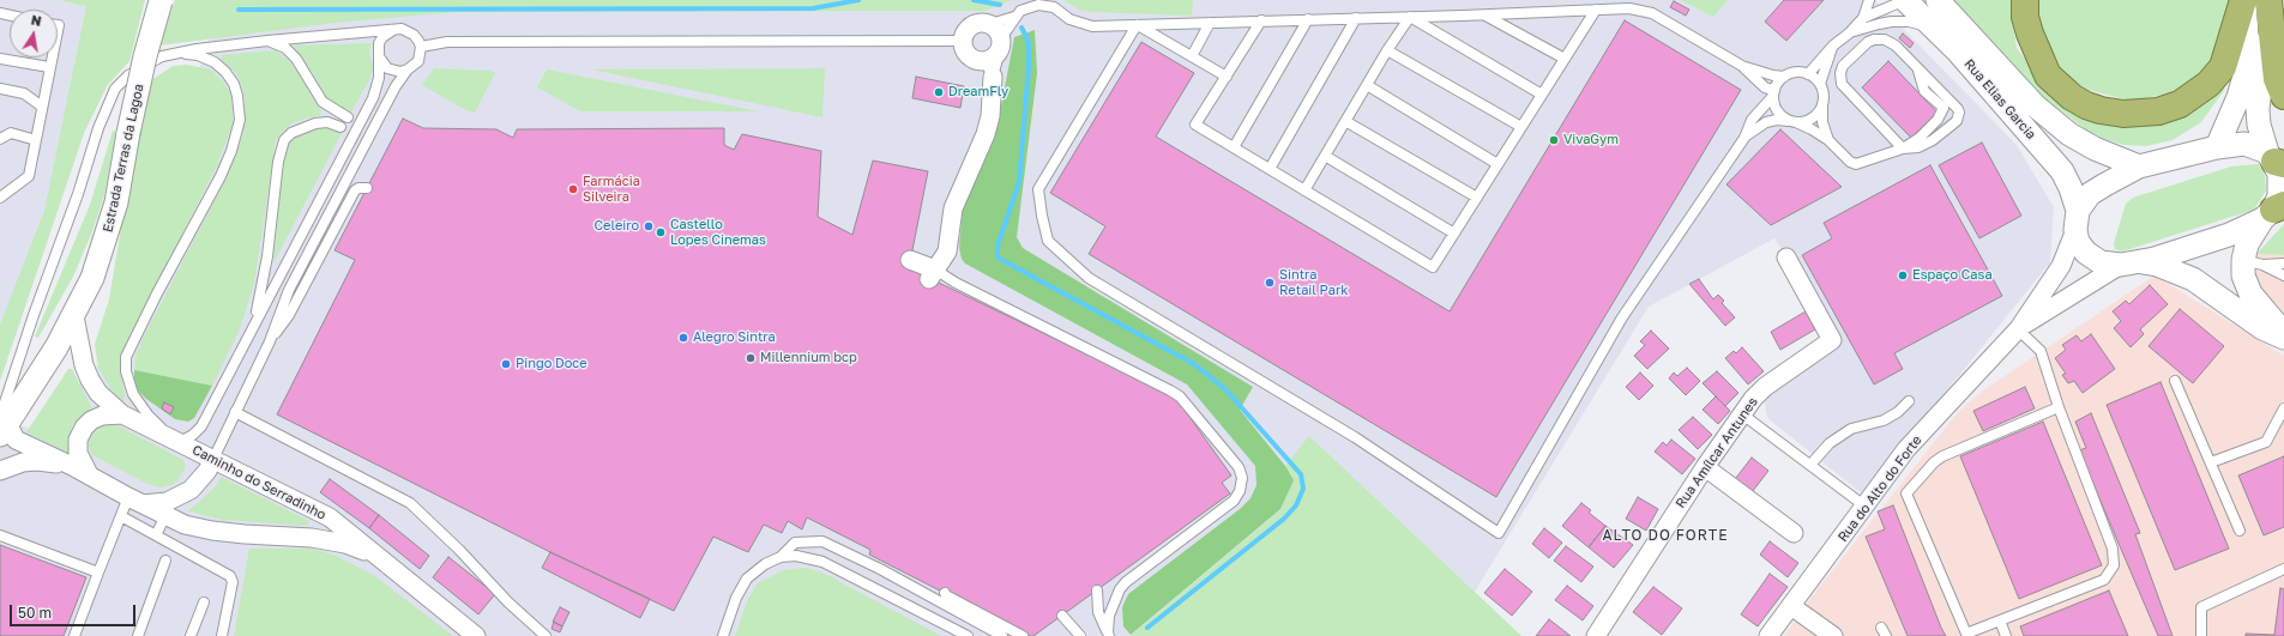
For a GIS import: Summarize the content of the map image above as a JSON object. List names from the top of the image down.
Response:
{
  "streets": {
    "street": [
      "Rua Elias Garcia",
      "Estrada Terras da Lagoa",
      "Rua Amílcar Antunes",
      "Caminho do Serradinho",
      "Rua do Alto do Forte"
    ]
  },
  "crossings": [
    ["Rua Elias Garcia", "Rua do Alto do Forte"],
    ["Estrada Terras da Lagoa", "Caminho do Serradinho"]
  ],
  "districts": ["ALTO DO FORTE"],
  "places": [
    "DreamFly",
    "VivaGym",
    "Farmácia Silveira",
    "Celeiro",
    "Castello Lopes Cinemas",
    "Espaço Casa",
    "Sintra Retail Park",
    "Alegro Sintra",
    "Millennium bcp",
    "Pingo Doce"
  ],
  "scale_bar": "50 m",
  "north": "top"
}
